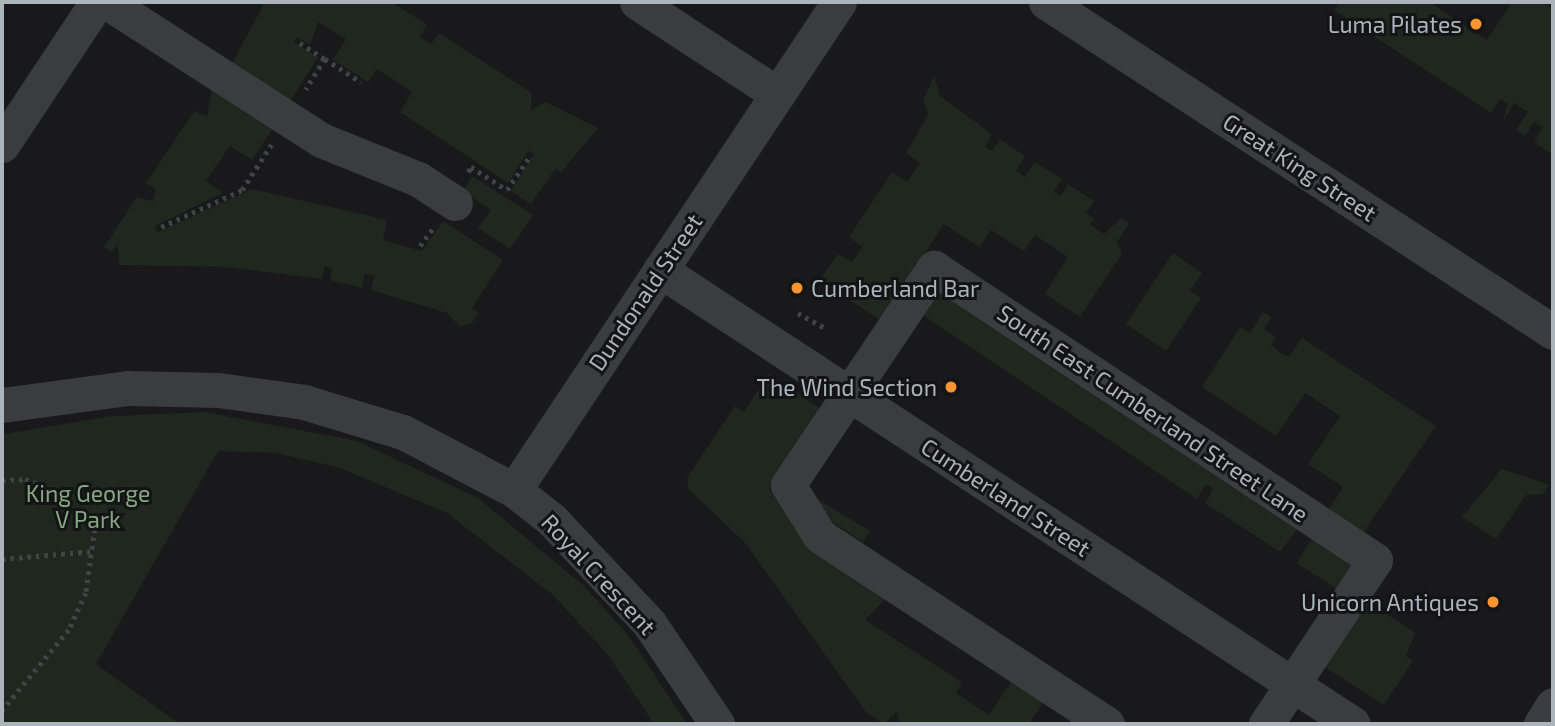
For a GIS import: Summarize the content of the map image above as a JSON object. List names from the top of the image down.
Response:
{
  "streets": {
    "street": [
      "Great King Street",
      "Dundonald Street",
      "South East Cumberland Street Lane",
      "Cumberland Street",
      "Royal Crescent"
    ]
  },
  "crossings": [
    ["Dundonald Street", "Cumberland Street"],
    ["Dundonald Street", "Royal Crescent"],
    ["South East Cumberland Street Lane", "Cumberland Street"]
  ],
  "parks": ["King George V Park"],
  "places": [
    "Luma Pilates",
    "Cumberland Bar",
    "The Wind Section",
    "Unicorn Antiques"
  ]
}
